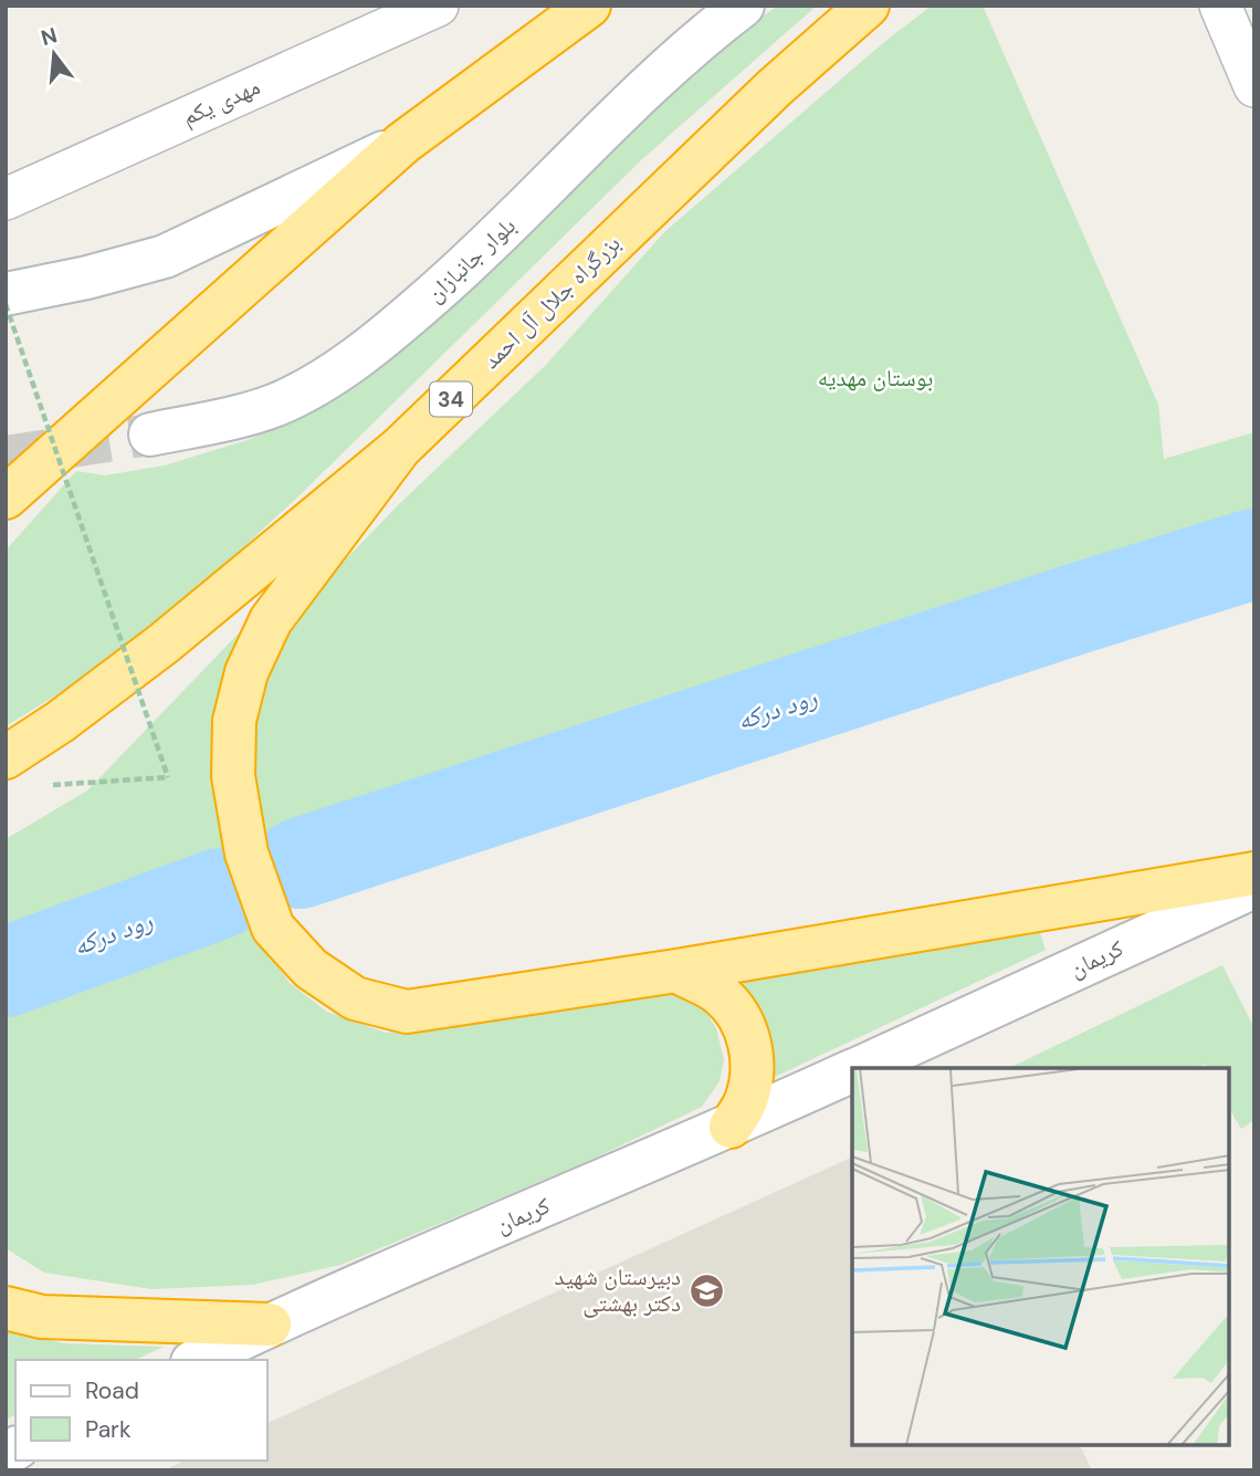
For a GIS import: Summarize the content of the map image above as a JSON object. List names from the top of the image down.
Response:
{
  "streets": {
    "highway": ["بزرگراه جلال آل احمد", "34"],
    "street": ["مهدی یکم", "بلوار جانبازان", "کریمان"]
  },
  "water": ["رود درکه"],
  "parks": ["بوستان مهدیه"],
  "places": {
    "school or university": ["دبیرستان شهید دکتر بهشتی"]
  },
  "legend": ["Road", "Park"],
  "north": "top"
}
